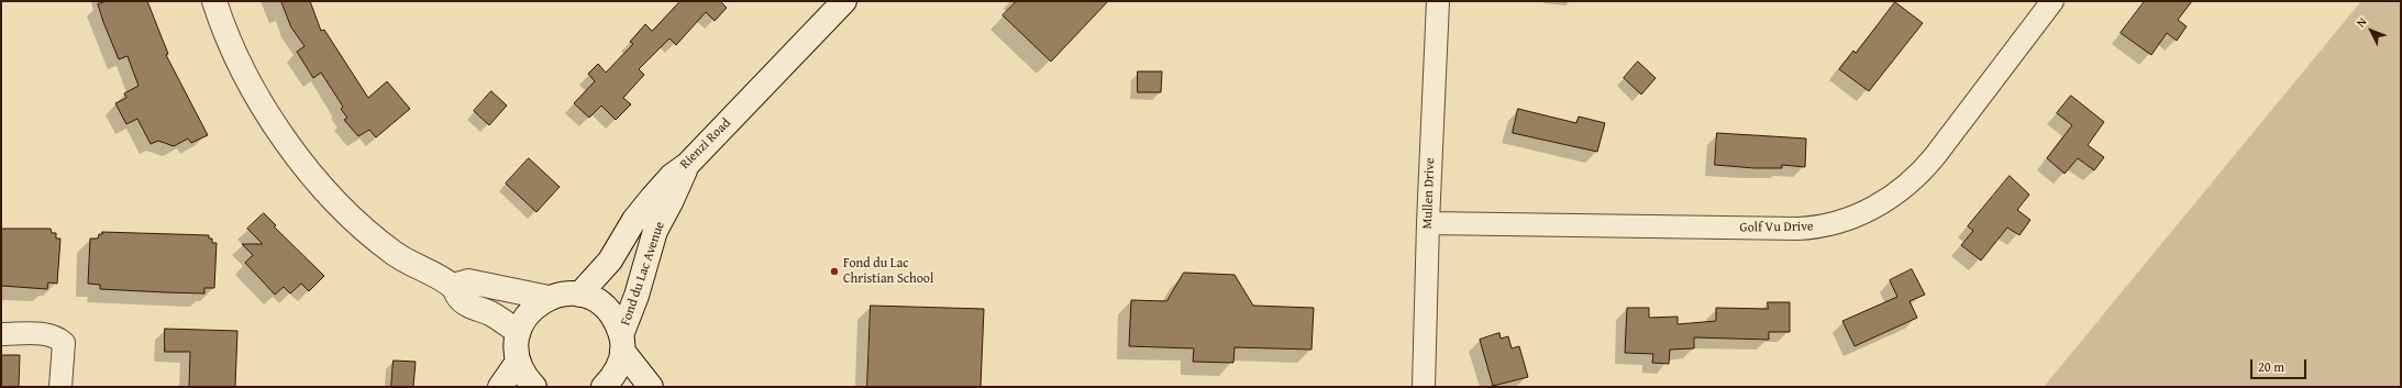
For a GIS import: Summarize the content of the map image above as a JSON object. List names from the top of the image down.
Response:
{
  "streets": {
    "main road": ["Rienzi Road", "Fond du Lac Avenue"],
    "street": ["Mullen Drive", "Golf Vu Drive"]
  },
  "crossings": [
    ["Rienzi Road", "Fond du Lac Avenue"],
    ["Mullen Drive", "Golf Vu Drive"]
  ],
  "places": ["Fond du Lac Christian School"],
  "scale_bar": "20 m",
  "north": "top left"
}
